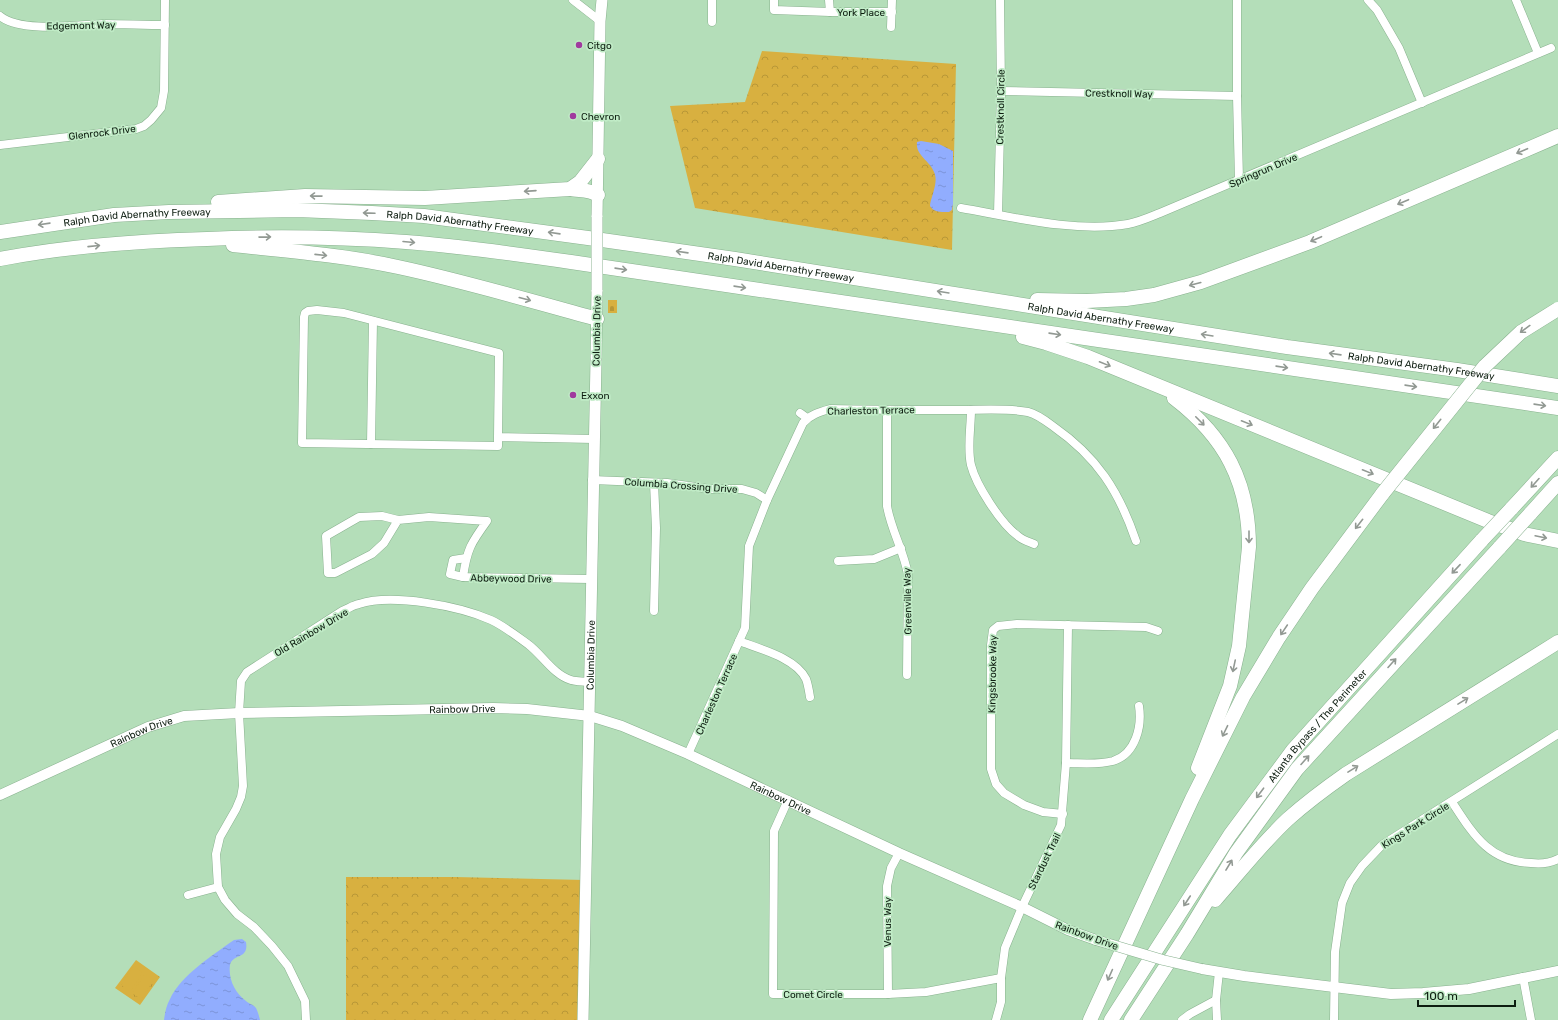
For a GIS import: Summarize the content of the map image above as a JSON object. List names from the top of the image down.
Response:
{
  "streets": {
    "highway": ["Ralph David Abernathy Freeway", "Atlanta Bypass / The Perimeter"],
    "main road": ["Columbia Drive"],
    "street": [
      "York Place",
      "Edgemont Way",
      "Crestknoll Way",
      "Crestknoll Circle",
      "Glenrock Drive",
      "Springrun Drive",
      "Charleston Terrace",
      "Columbia Crossing Drive",
      "Abbeywood Drive",
      "Greenville Way",
      "Old Rainbow Drive",
      "Kingsbrooke Way",
      "Rainbow Drive",
      "Kings Park Circle",
      "Stardust Trail",
      "Venus Way",
      "Comet Circle"
    ]
  },
  "crossings": [
    ["Edgemont Way", "Glenrock Drive"],
    ["Crestknoll Way", "Crestknoll Circle"],
    ["Crestknoll Circle", "Springrun Drive"],
    ["Columbia Drive", "Columbia Crossing Drive"],
    ["Columbia Drive", "Abbeywood Drive"],
    ["Columbia Drive", "Old Rainbow Drive"],
    ["Columbia Drive", "Rainbow Drive"],
    ["Charleston Terrace", "Columbia Crossing Drive"],
    ["Charleston Terrace", "Greenville Way"],
    ["Charleston Terrace", "Rainbow Drive"],
    ["Old Rainbow Drive", "Rainbow Drive"],
    ["Kingsbrooke Way", "Stardust Trail"],
    ["Rainbow Drive", "Kings Park Circle"],
    ["Rainbow Drive", "Stardust Trail"],
    ["Rainbow Drive", "Venus Way"],
    ["Rainbow Drive", "Comet Circle"],
    ["Stardust Trail", "Comet Circle"],
    ["Venus Way", "Comet Circle"]
  ],
  "places": ["Citgo", "Chevron", "Exxon"],
  "scale_bar": "100 m"
}
